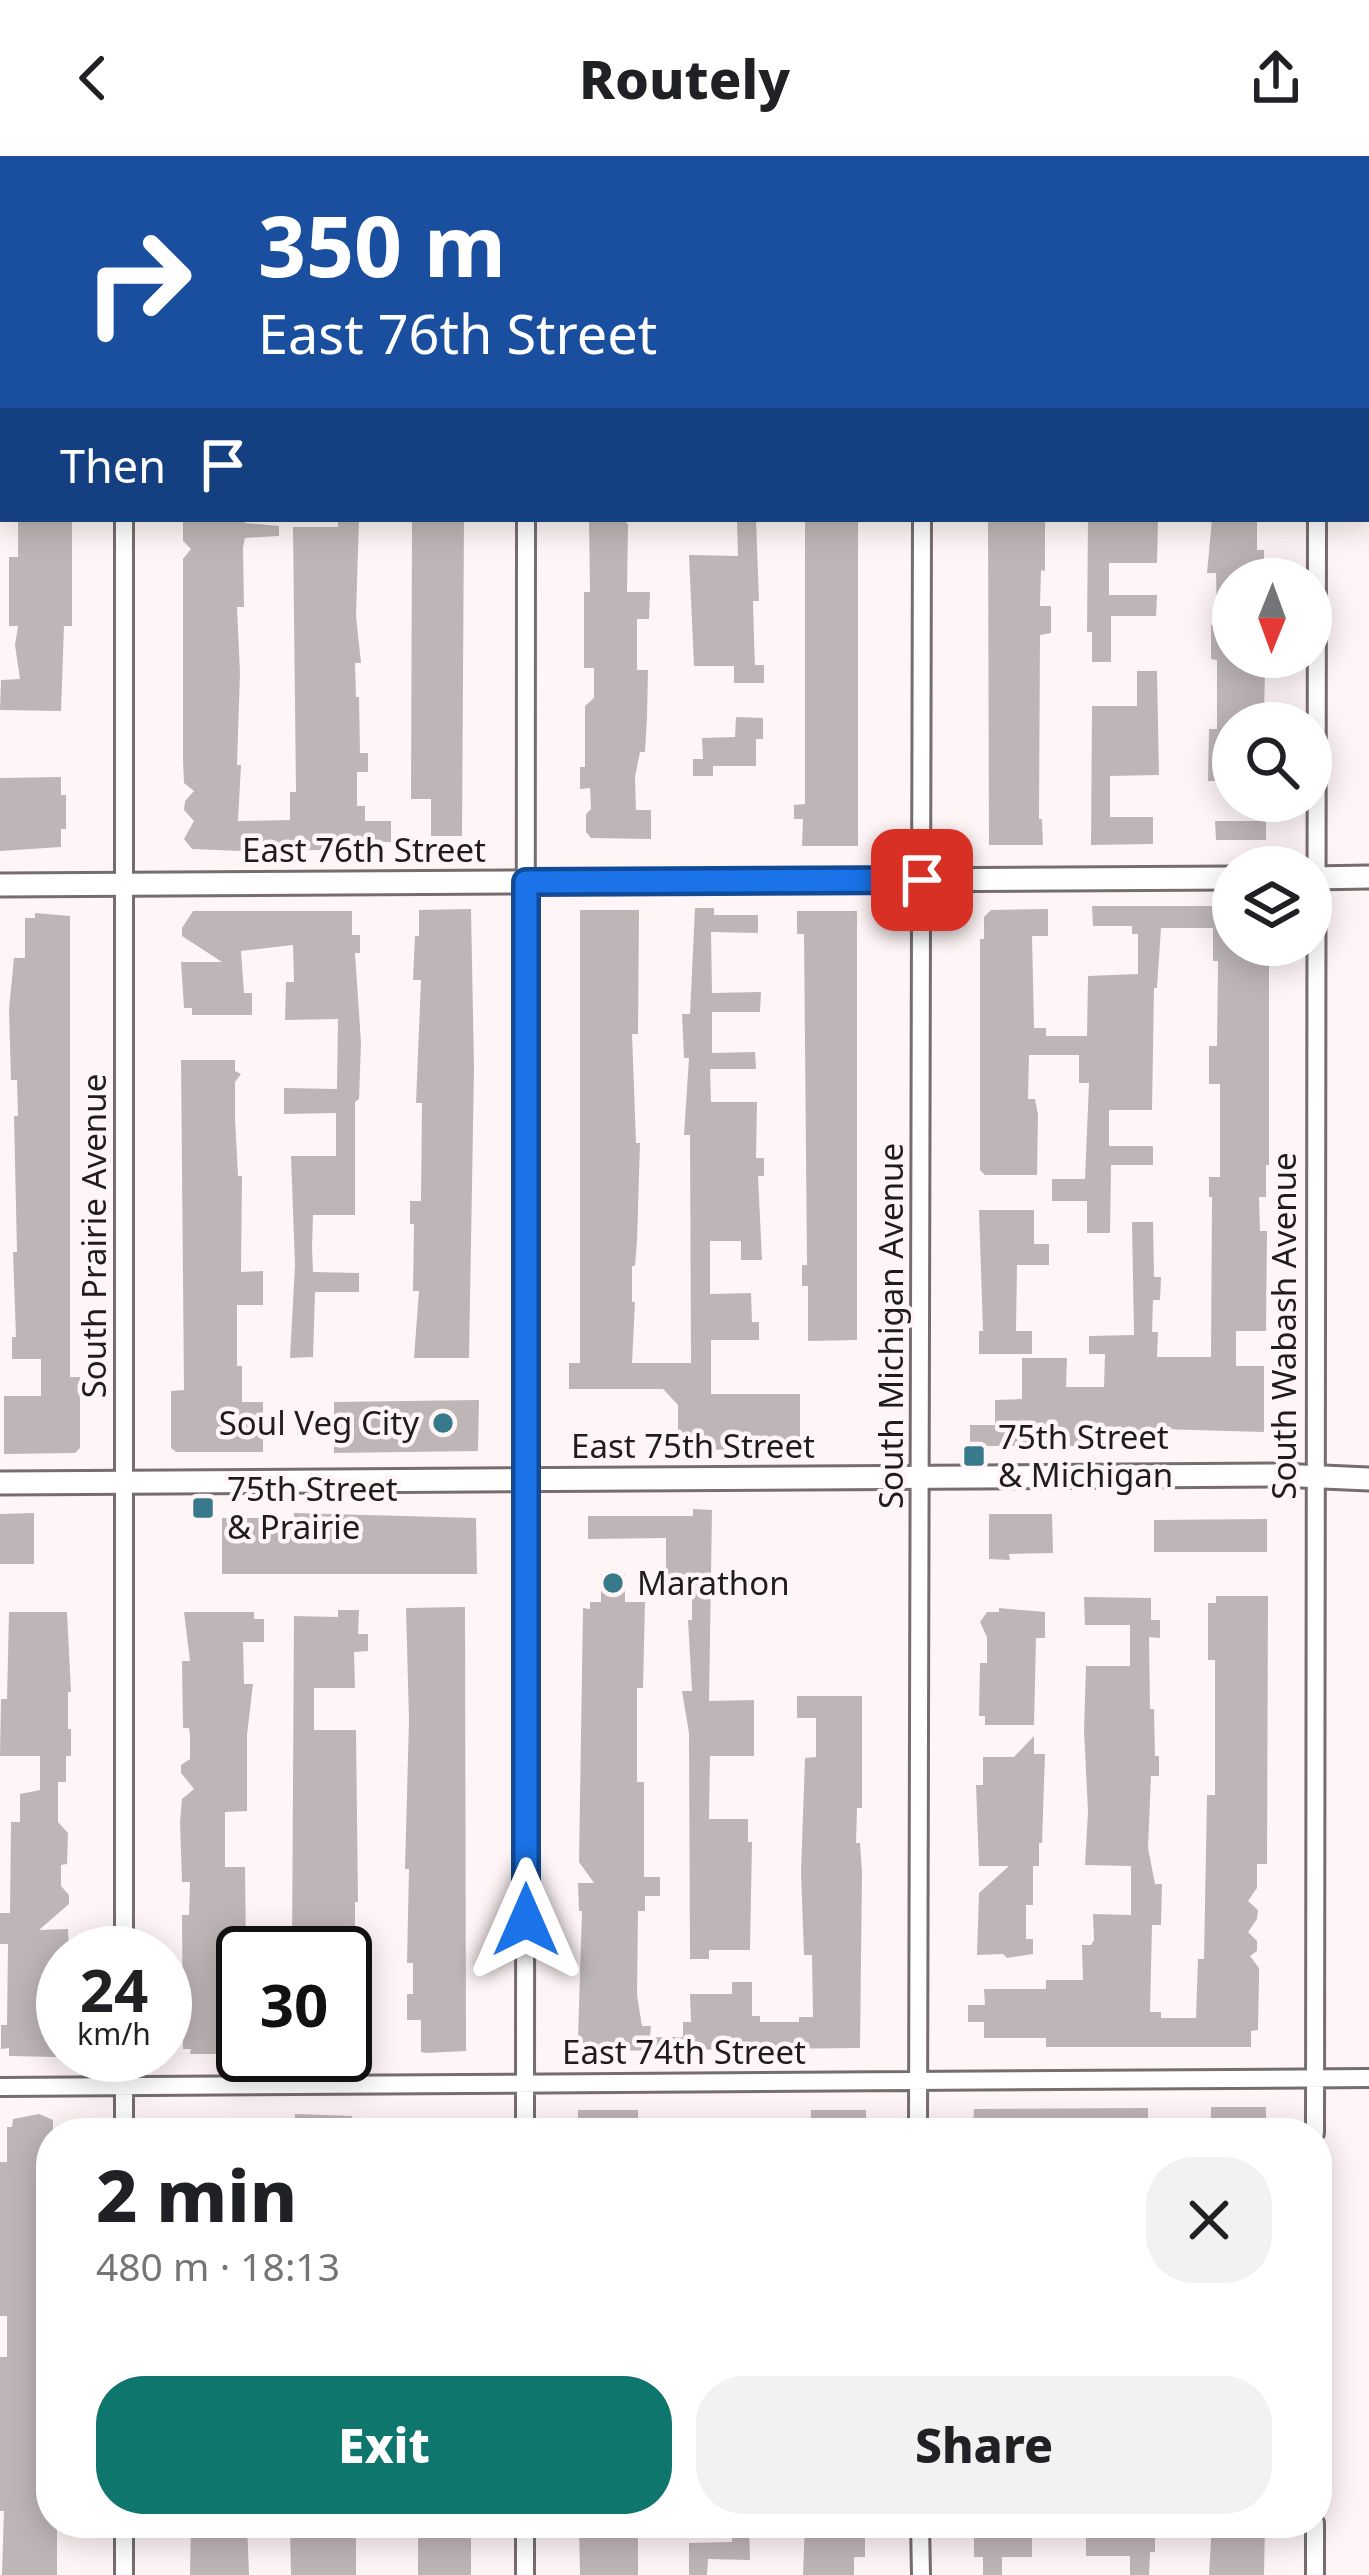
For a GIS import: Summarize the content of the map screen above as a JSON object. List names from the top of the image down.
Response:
{
  "streets": {
    "street": [
      "East 76th Street",
      "South Prairie Avenue",
      "South Michigan Avenue",
      "South Wabash Avenue",
      "East 75th Street",
      "East 74th Street"
    ]
  },
  "crossings": [
    ["East 76th Street", "South Prairie Avenue"],
    ["East 76th Street", "South Michigan Avenue"],
    ["South Prairie Avenue", "East 75th Street"],
    ["South Michigan Avenue", "East 75th Street"],
    ["South Michigan Avenue", "East 74th Street"],
    ["South Wabash Avenue", "East 75th Street"],
    ["South Wabash Avenue", "East 74th Street"]
  ],
  "places": {
    "other": ["Soul Veg City", "Marathon"],
    "transit": ["75th Street & Michigan", "75th Street & Prairie"]
  },
  "north": "bottom",
  "page": {
    "header": "Routely",
    "turn": ["350 m", "East 76th Street"],
    "then": "Then",
    "speed": "24 km/h",
    "limit": "30",
    "heading": ["2 min", "480 m · 18:13"],
    "buttons": ["Exit", "Share"]
  }
}
